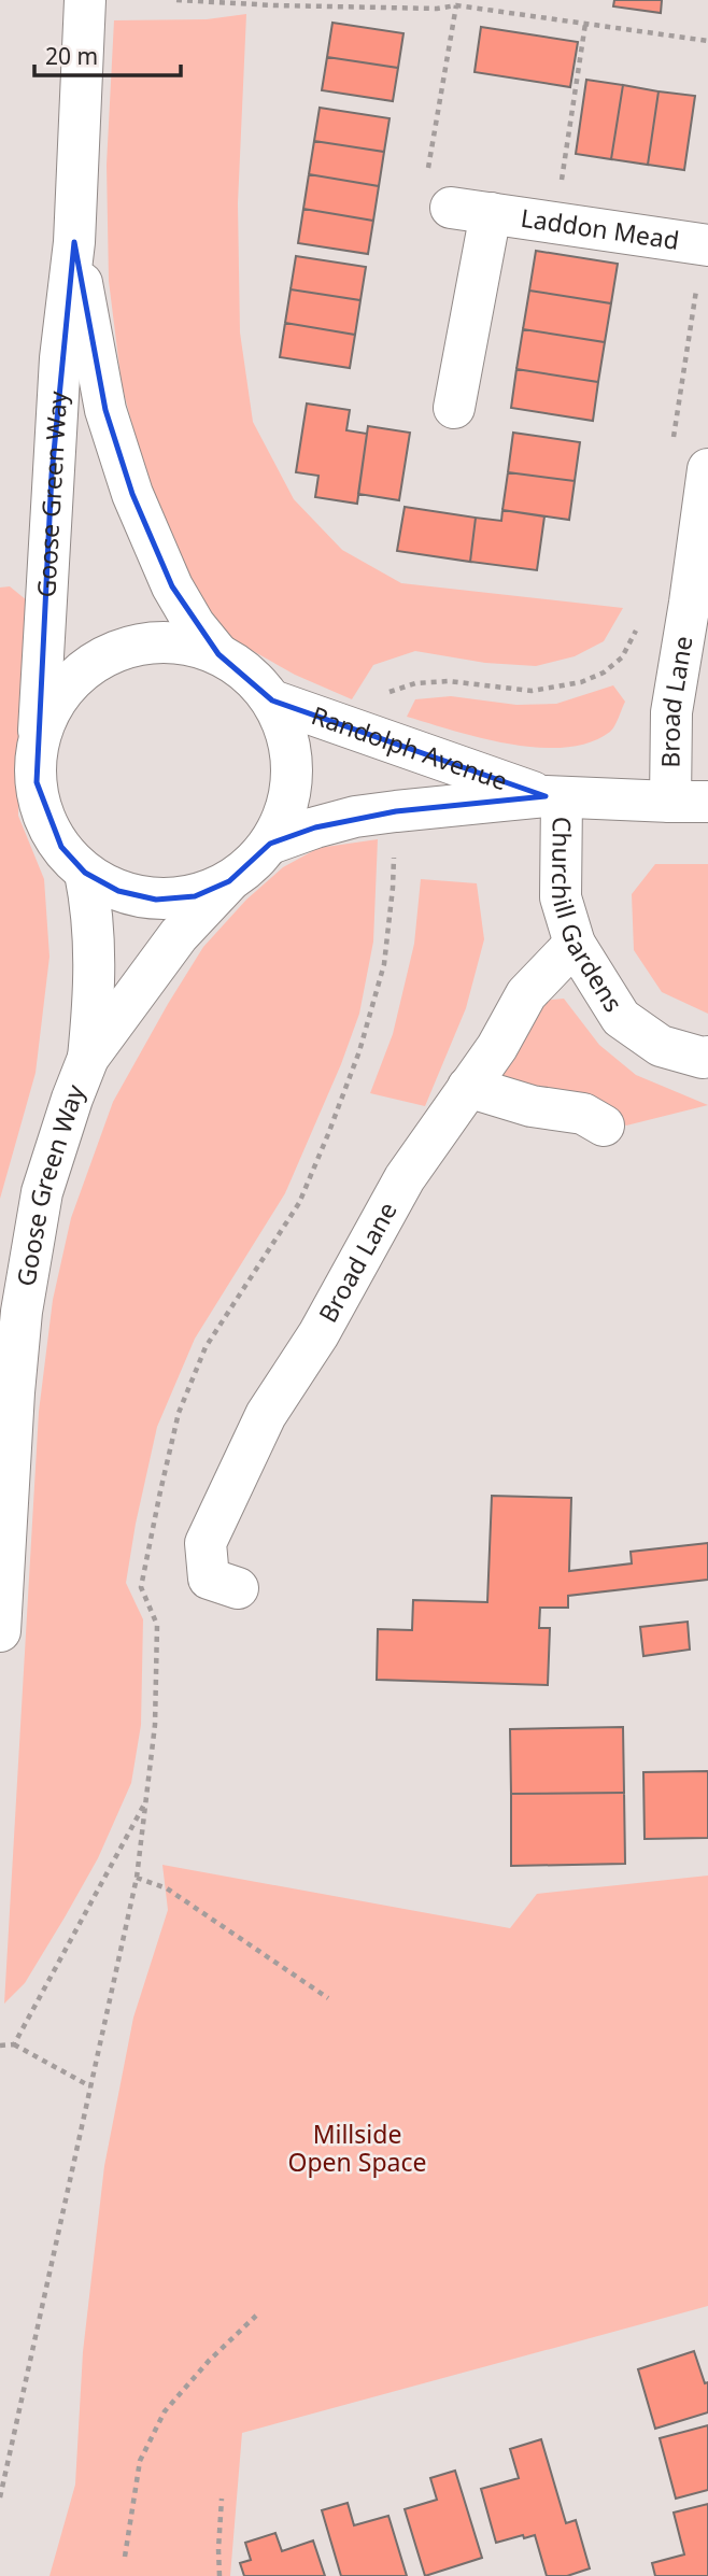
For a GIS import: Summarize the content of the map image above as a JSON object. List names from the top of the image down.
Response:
{
  "streets": {
    "main road": [
      "Laddon Mead",
      "Goose Green Way",
      "Broad Lane",
      "Randolph Avenue",
      "Churchill Gardens"
    ]
  },
  "crossings": [
    ["Goose Green Way", "Randolph Avenue"],
    ["Broad Lane", "Randolph Avenue"],
    ["Broad Lane", "Churchill Gardens"],
    ["Randolph Avenue", "Churchill Gardens"]
  ],
  "parks": ["Millside Open Space"],
  "scale_bar": "20 m"
}
